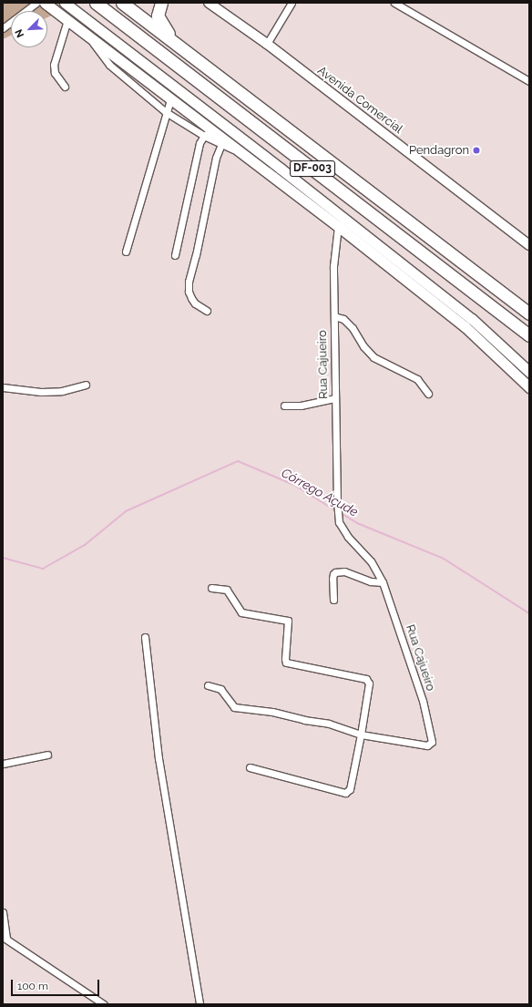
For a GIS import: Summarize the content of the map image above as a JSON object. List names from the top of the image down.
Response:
{
  "streets": {
    "highway": ["DF-003"],
    "street": ["Avenida Comercial", "Rua Cajueiro"]
  },
  "water": ["Córrego Açude"],
  "places": ["Pendagron"],
  "scale_bar": "100 m",
  "north": "bottom left"
}
